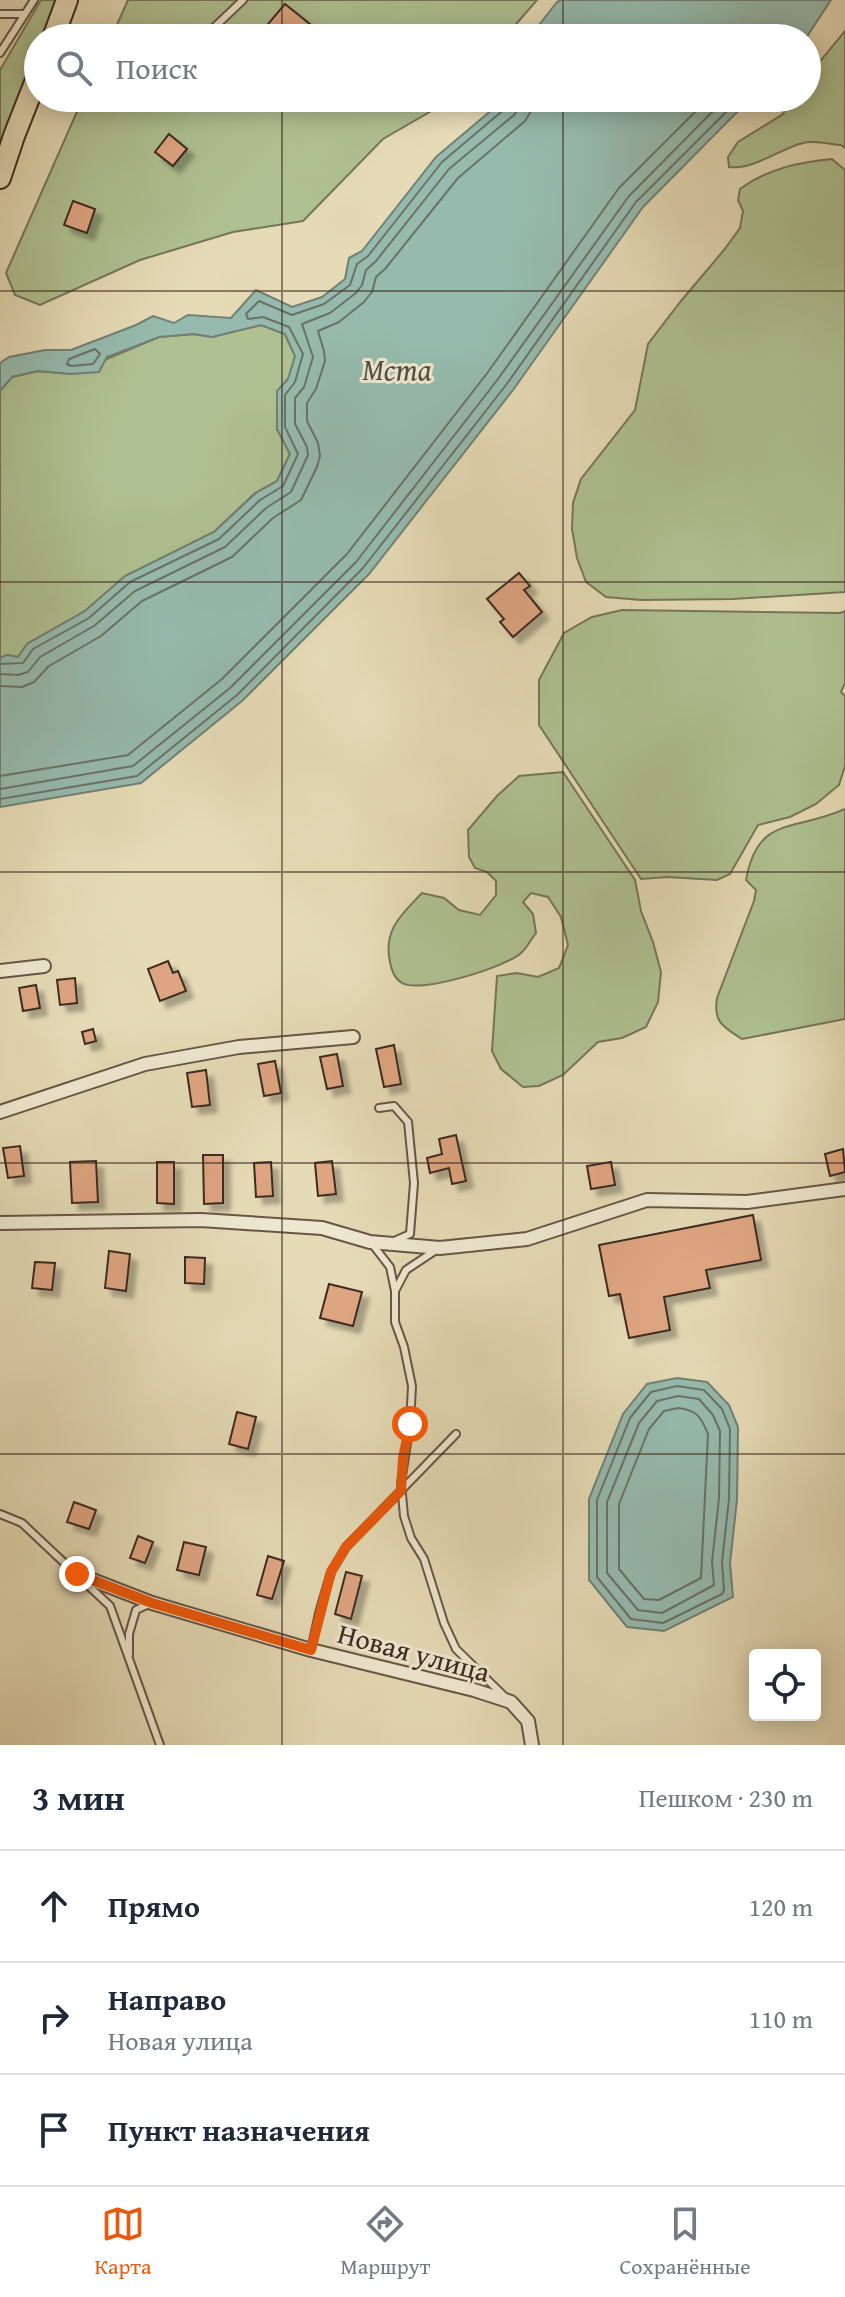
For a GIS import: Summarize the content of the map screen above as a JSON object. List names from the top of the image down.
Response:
{
  "streets": {
    "street": ["Новая улица"]
  },
  "water": ["Мста"],
  "page": {
    "search": "Поиск",
    "heading": ["3 мин", "Пешком · 230 m"],
    "list": [
      ["Прямо", "120 m"],
      ["Направо", "Новая улица", "110 m"],
      "Пункт назначения"
    ],
    "nav": ["Карта", "Маршрут", "Сохранённые"]
  }
}
